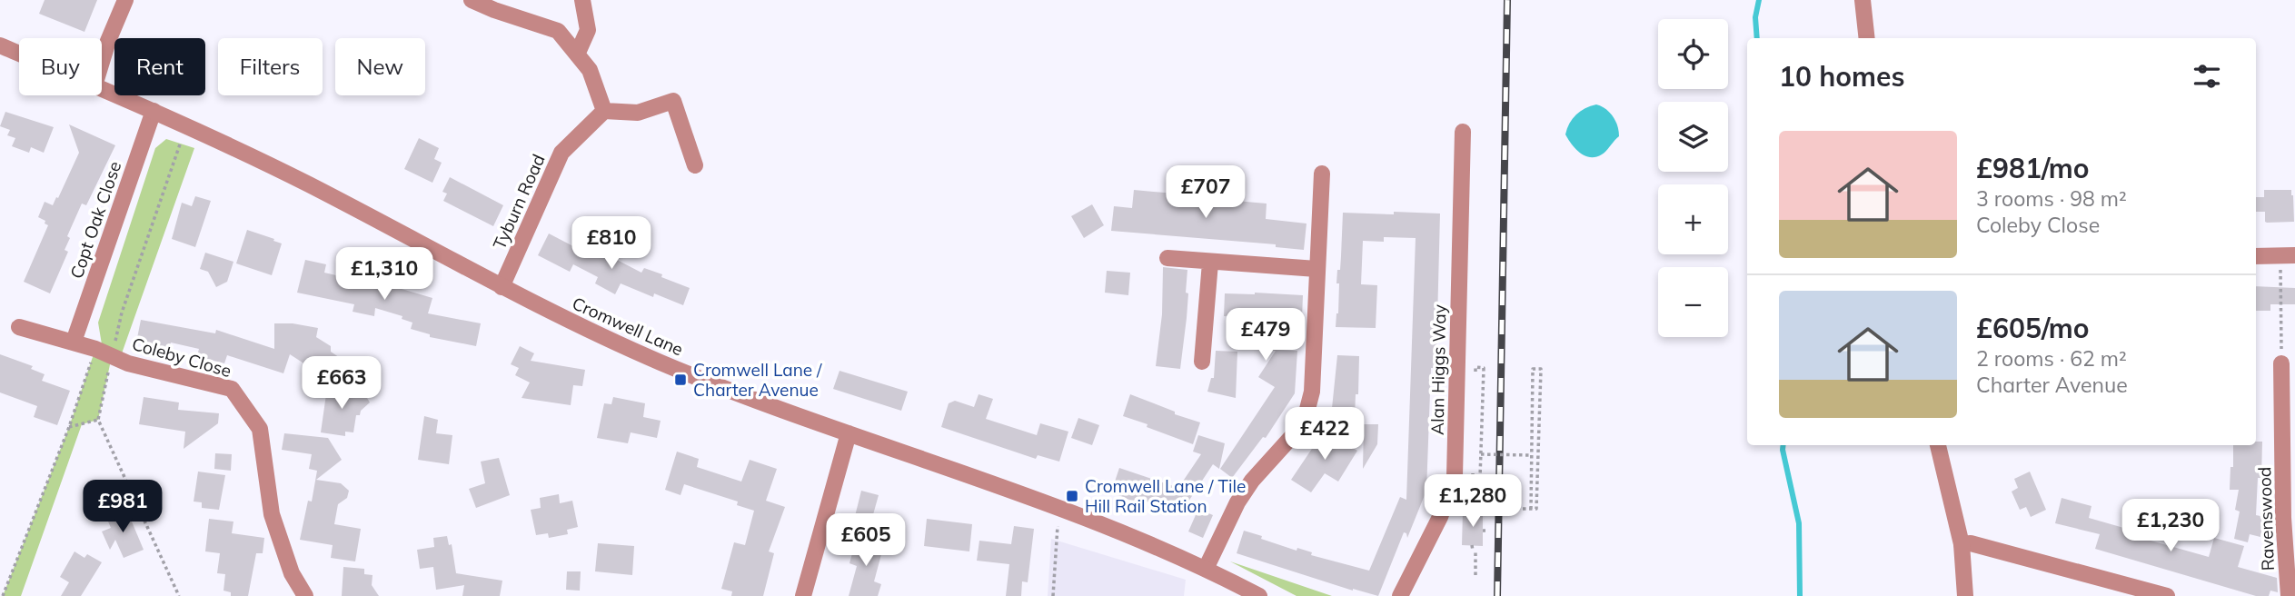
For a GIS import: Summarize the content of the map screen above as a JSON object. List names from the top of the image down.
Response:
{
  "streets": {
    "street": [
      "Tyburn Road",
      "Copt Oak Close",
      "Cromwell Lane",
      "Coleby Close",
      "Alan Higgs Way",
      "Ravenswood"
    ]
  },
  "crossings": [
    ["Tyburn Road", "Cromwell Lane"],
    ["Copt Oak Close", "Cromwell Lane"],
    ["Copt Oak Close", "Coleby Close"]
  ],
  "places": {
    "transit": ["Cromwell Lane / Charter Avenue", "Cromwell Lane / Tile Hill Rail Station"]
  },
  "page": {
    "map_buttons": ["+", "−"],
    "chip": [
      "Buy",
      "Rent",
      "Filters",
      "New"
    ],
    "heading": "10 homes",
    "list": [
      {
        "name": "£981/mo",
        "note": "3 rooms · 98 m² · Coleby Close"
      },
      {
        "name": "£605/mo",
        "note": "2 rooms · 62 m² · Charter Avenue"
      }
    ],
    "price": [
      "£707",
      "£810",
      "£1,310",
      "£479",
      "£663",
      "£422",
      "£1,280",
      "£981",
      "£1,230",
      "£605"
    ]
  }
}
